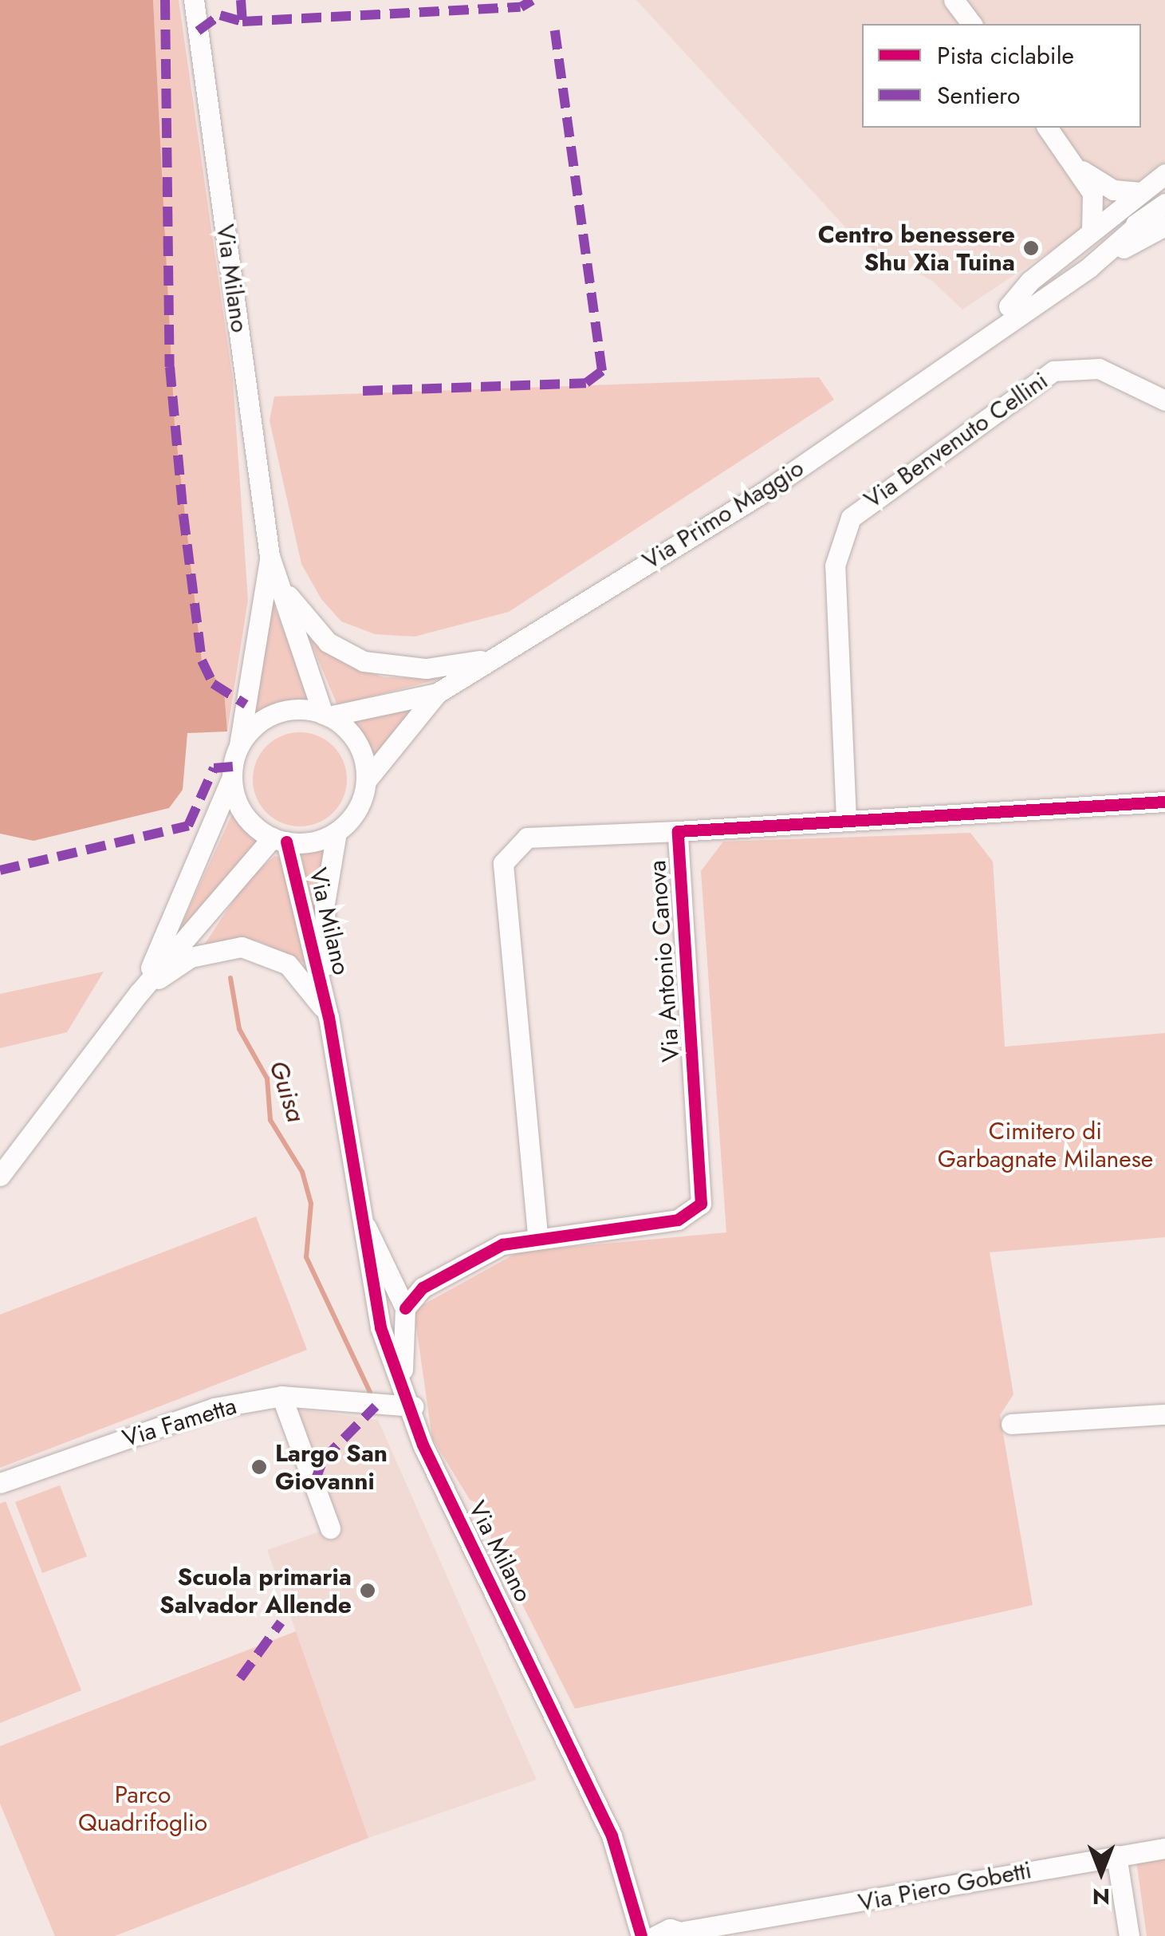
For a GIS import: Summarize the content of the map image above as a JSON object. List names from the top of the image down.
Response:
{
  "streets": {
    "street": [
      "Via Milano",
      "Via Benvenuto Cellini",
      "Via Primo Maggio",
      "Via Antonio Canova",
      "Via Fametta",
      "Via Piero Gobetti"
    ]
  },
  "crossings": [
    ["Via Milano", "Via Primo Maggio"],
    ["Via Milano", "Via Antonio Canova"],
    ["Via Milano", "Via Fametta"],
    ["Via Milano", "Via Piero Gobetti"],
    ["Via Benvenuto Cellini", "Via Antonio Canova"]
  ],
  "water": ["Guisa"],
  "parks": ["Cimitero di Garbagnate Milanese", "Parco Quadrifoglio"],
  "places": ["Centro benessere Shu Xia Tuina", "Largo San Giovanni", "Scuola primaria Salvador Allende"],
  "legend": ["Pista ciclabile", "Sentiero"],
  "north": "bottom"
}
